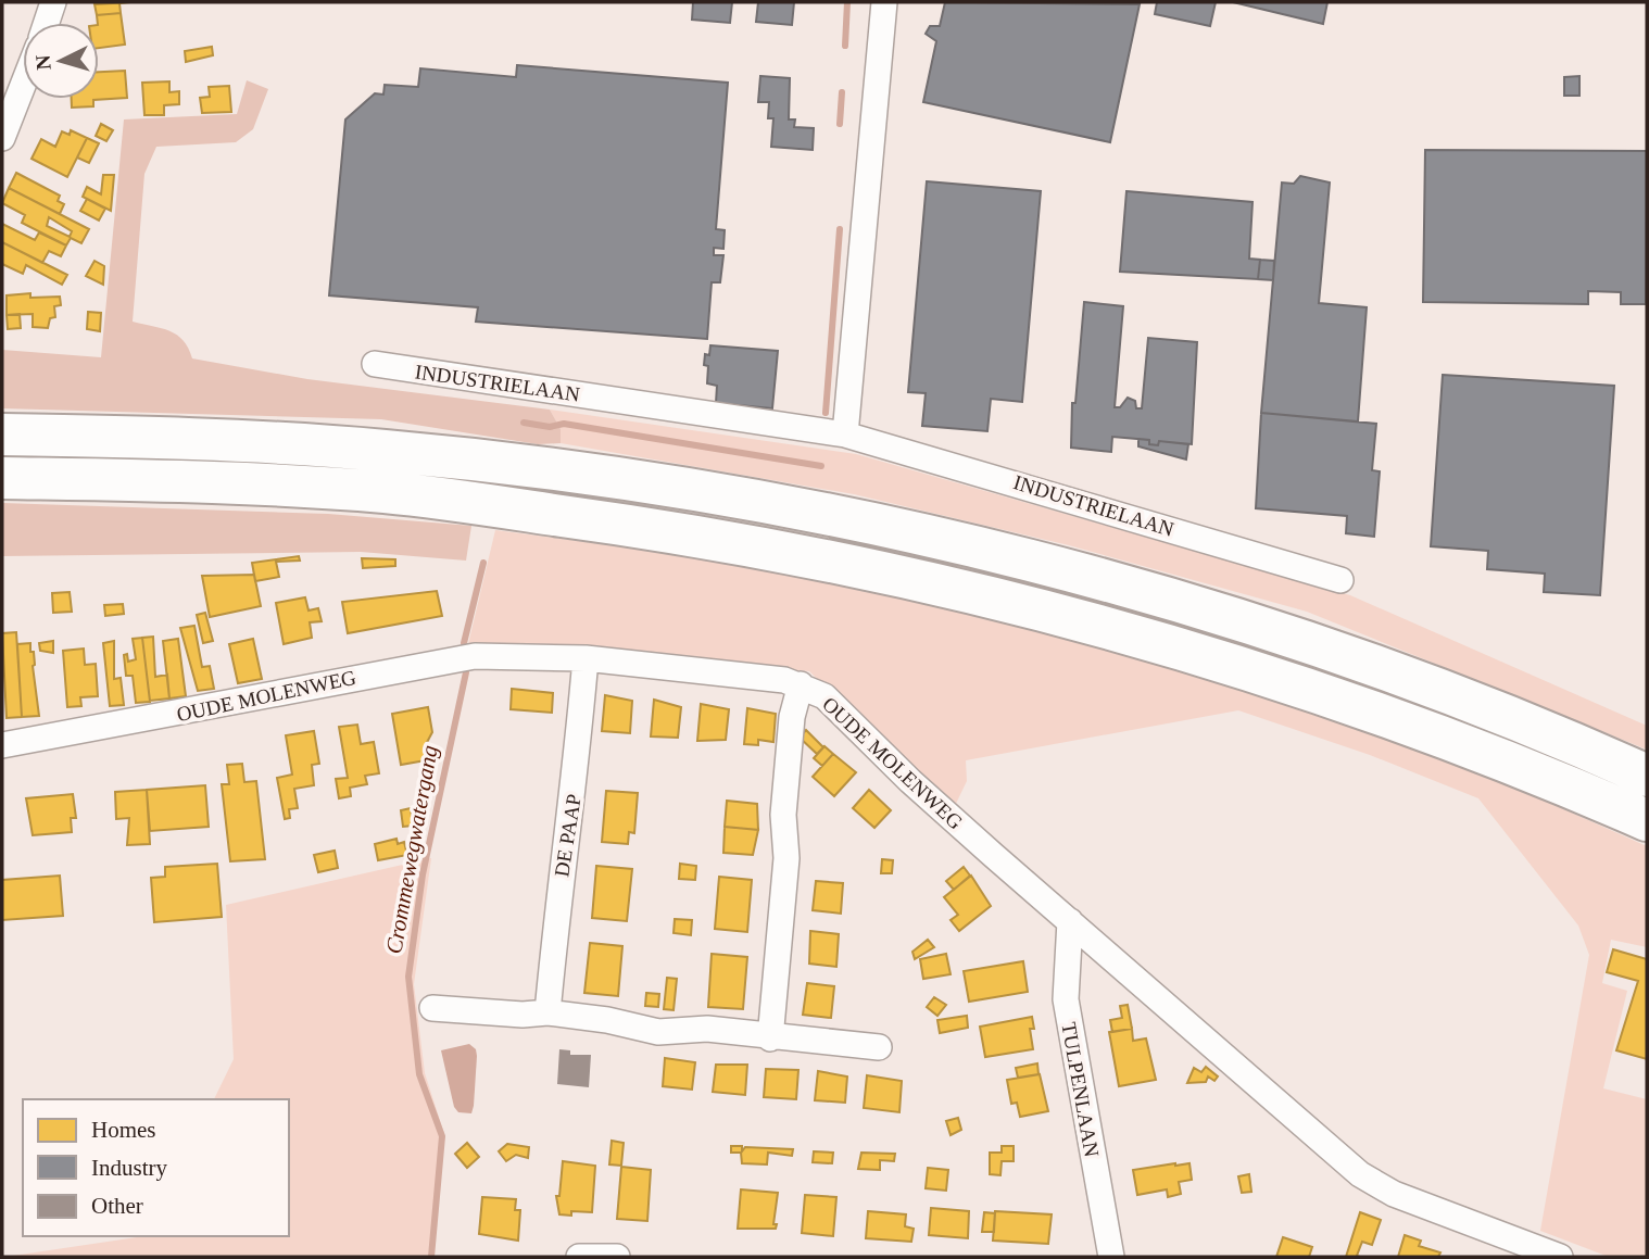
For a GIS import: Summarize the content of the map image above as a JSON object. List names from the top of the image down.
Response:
{
  "streets": {
    "street": [
      "INDUSTRIELAAN",
      "OUDE MOLENWEG",
      "DE PAAP",
      "TULPENLAAN"
    ]
  },
  "crossings": [
    ["OUDE MOLENWEG", "DE PAAP"],
    ["OUDE MOLENWEG", "TULPENLAAN"]
  ],
  "water": ["Crommewegwatergang"],
  "legend": ["Homes", "Industry", "Other"],
  "north": "left"
}
